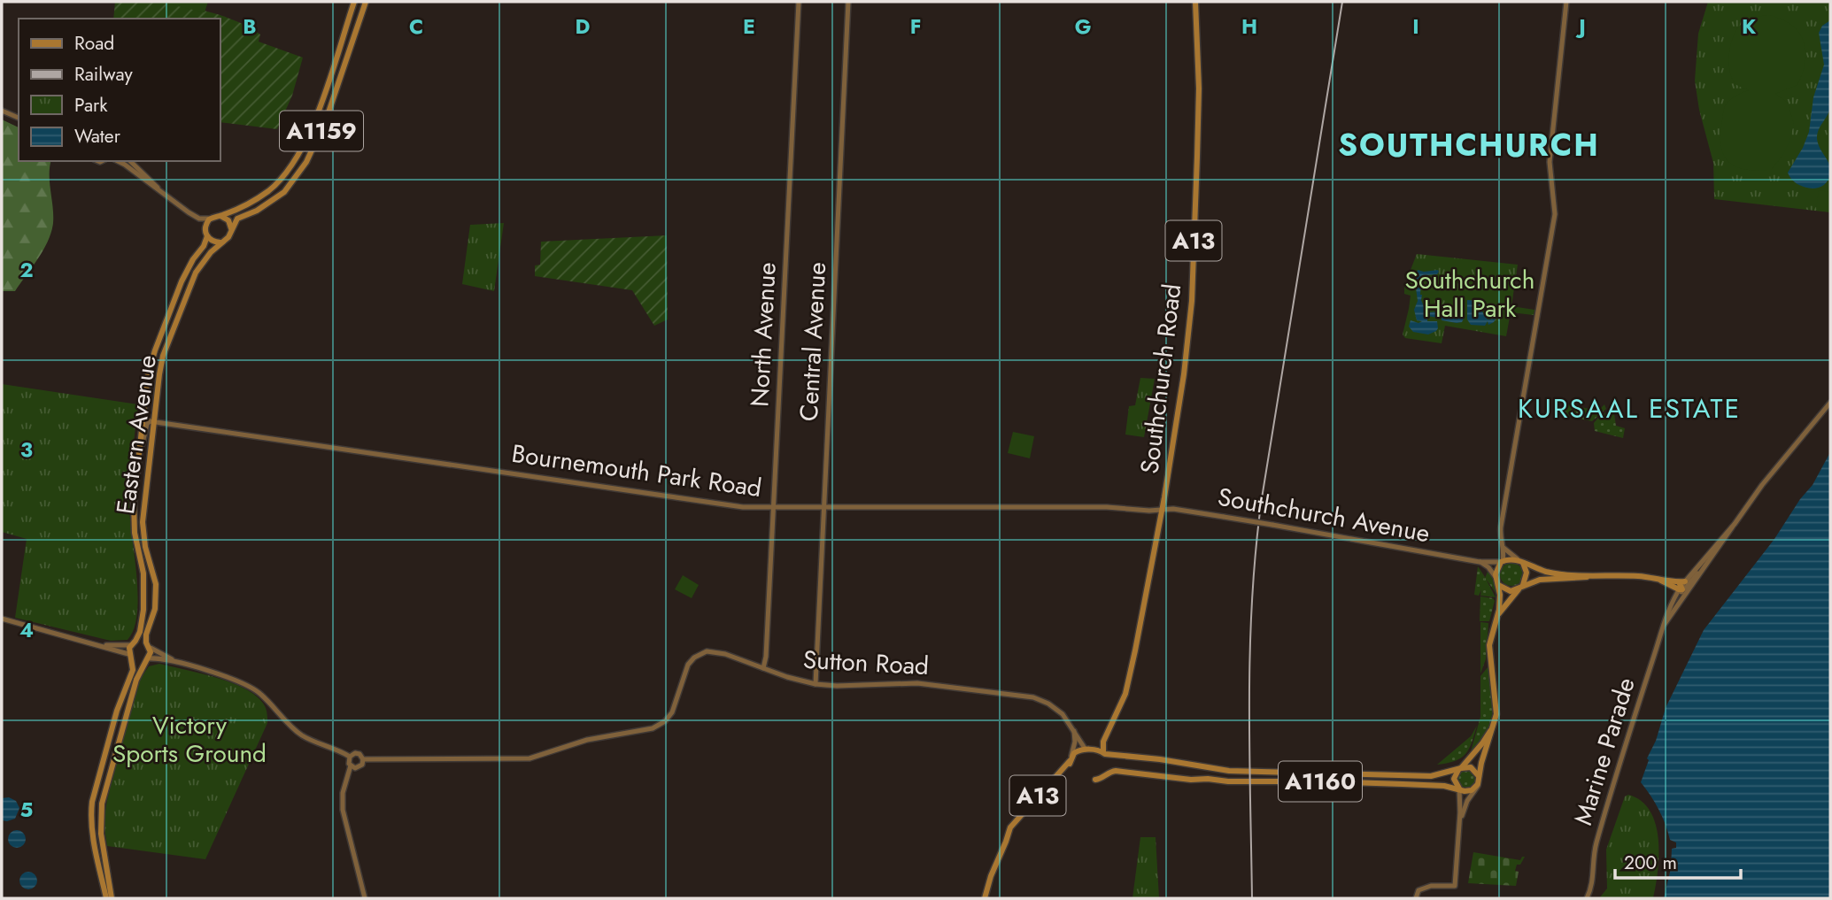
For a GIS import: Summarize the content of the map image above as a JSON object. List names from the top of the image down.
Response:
{
  "streets": {
    "main road": [
      "A1159",
      "A13",
      "Southchurch Road",
      "Eastern Avenue",
      "Southchurch Avenue",
      "A1160"
    ],
    "street": [
      "North Avenue",
      "Central Avenue",
      "Bournemouth Park Road",
      "Sutton Road",
      "Marine Parade"
    ]
  },
  "crossings": [
    ["A1159", "Eastern Avenue"],
    ["North Avenue", "Bournemouth Park Road"],
    ["North Avenue", "Sutton Road"],
    ["Central Avenue", "Bournemouth Park Road"],
    ["Central Avenue", "Sutton Road"],
    ["Southchurch Road", "Bournemouth Park Road"],
    ["Southchurch Road", "Southchurch Avenue"],
    ["Southchurch Road", "A1160"],
    ["Eastern Avenue", "Bournemouth Park Road"],
    ["Eastern Avenue", "Sutton Road"],
    ["Bournemouth Park Road", "Southchurch Avenue"],
    ["Southchurch Avenue", "Marine Parade"]
  ],
  "districts": ["SOUTHCHURCH", "KURSAAL ESTATE"],
  "parks": ["Southchurch Hall Park", "Victory Sports Ground"],
  "legend": [
    "Road",
    "Railway",
    "Park",
    "Water"
  ],
  "scale_bar": "200 m",
  "grid": {
    "columns": [
      "B",
      "C",
      "D",
      "E",
      "F",
      "G",
      "H",
      "I",
      "J",
      "K"
    ],
    "rows": [
      "2",
      "3",
      "4",
      "5"
    ]
  }
}
